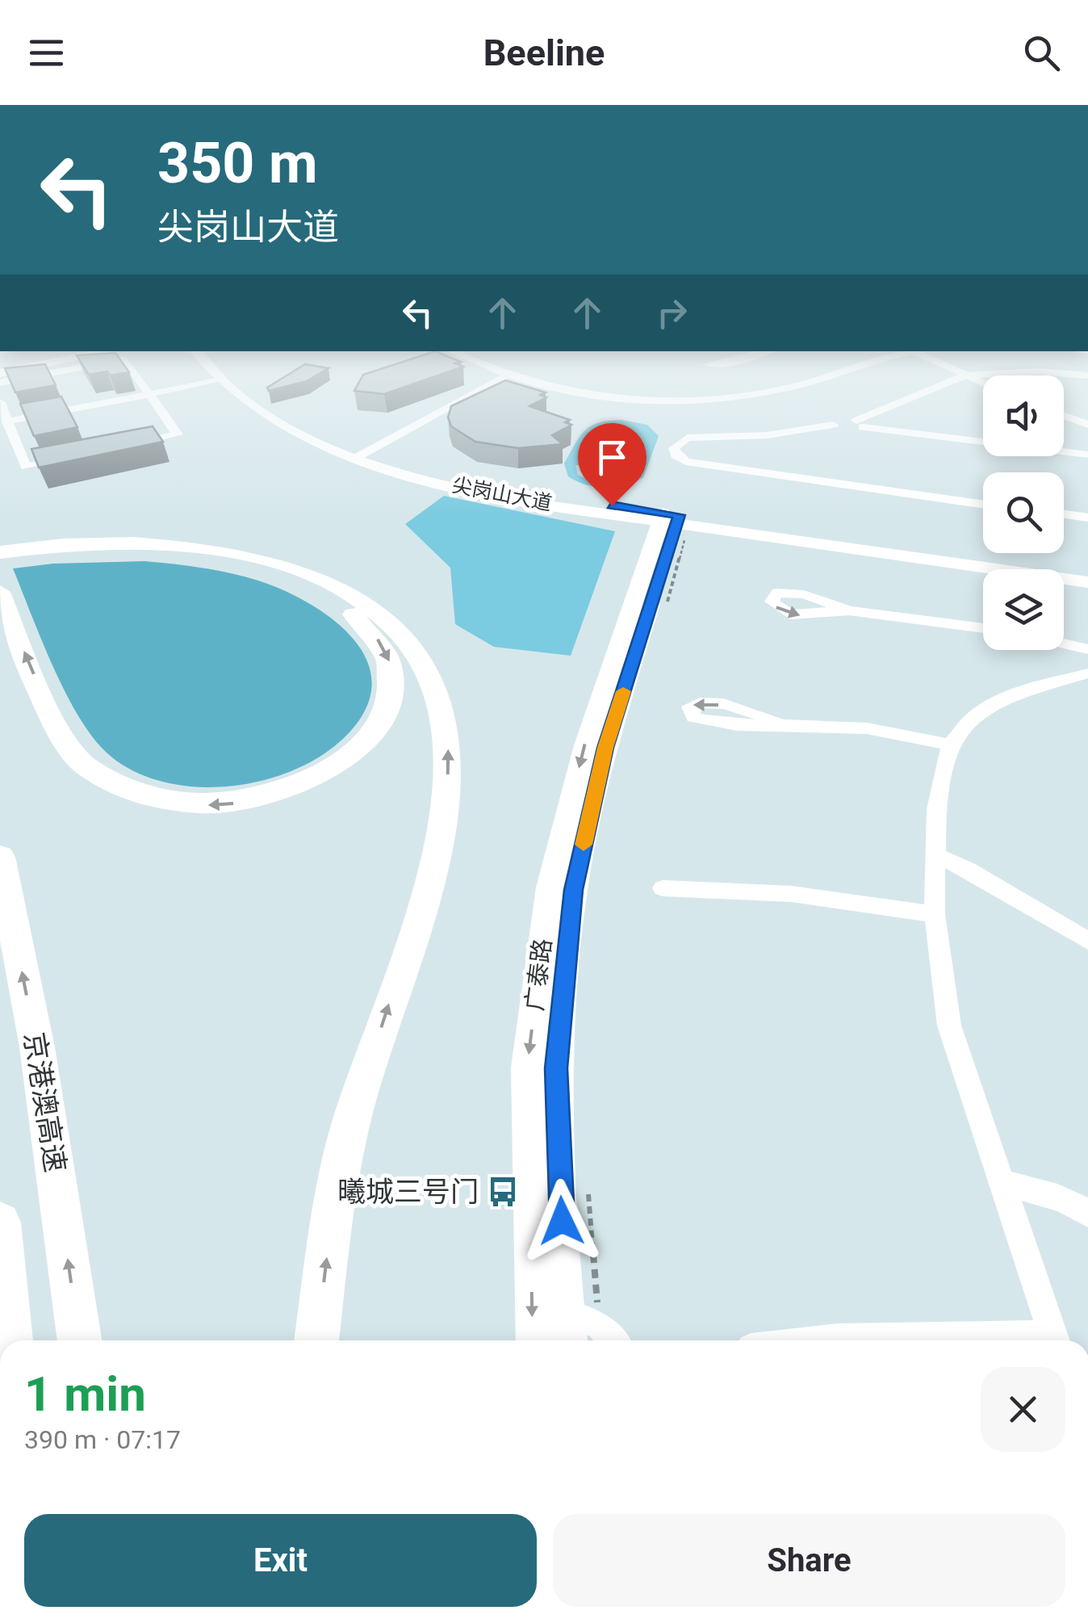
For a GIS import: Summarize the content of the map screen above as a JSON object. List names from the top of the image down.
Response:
{
  "streets": {
    "highway": ["京港澳高速"],
    "main road": ["尖岗山大道", "广泰路"]
  },
  "crossings": [
    ["尖岗山大道", "广泰路"]
  ],
  "one_way": ["京港澳高速"],
  "places": {
    "bus stop": ["曦城三号门"]
  },
  "page": {
    "header": "Beeline",
    "turn": ["350 m", "尖岗山大道"],
    "heading": ["1 min", "390 m · 07:17"],
    "buttons": ["Exit", "Share"]
  }
}
